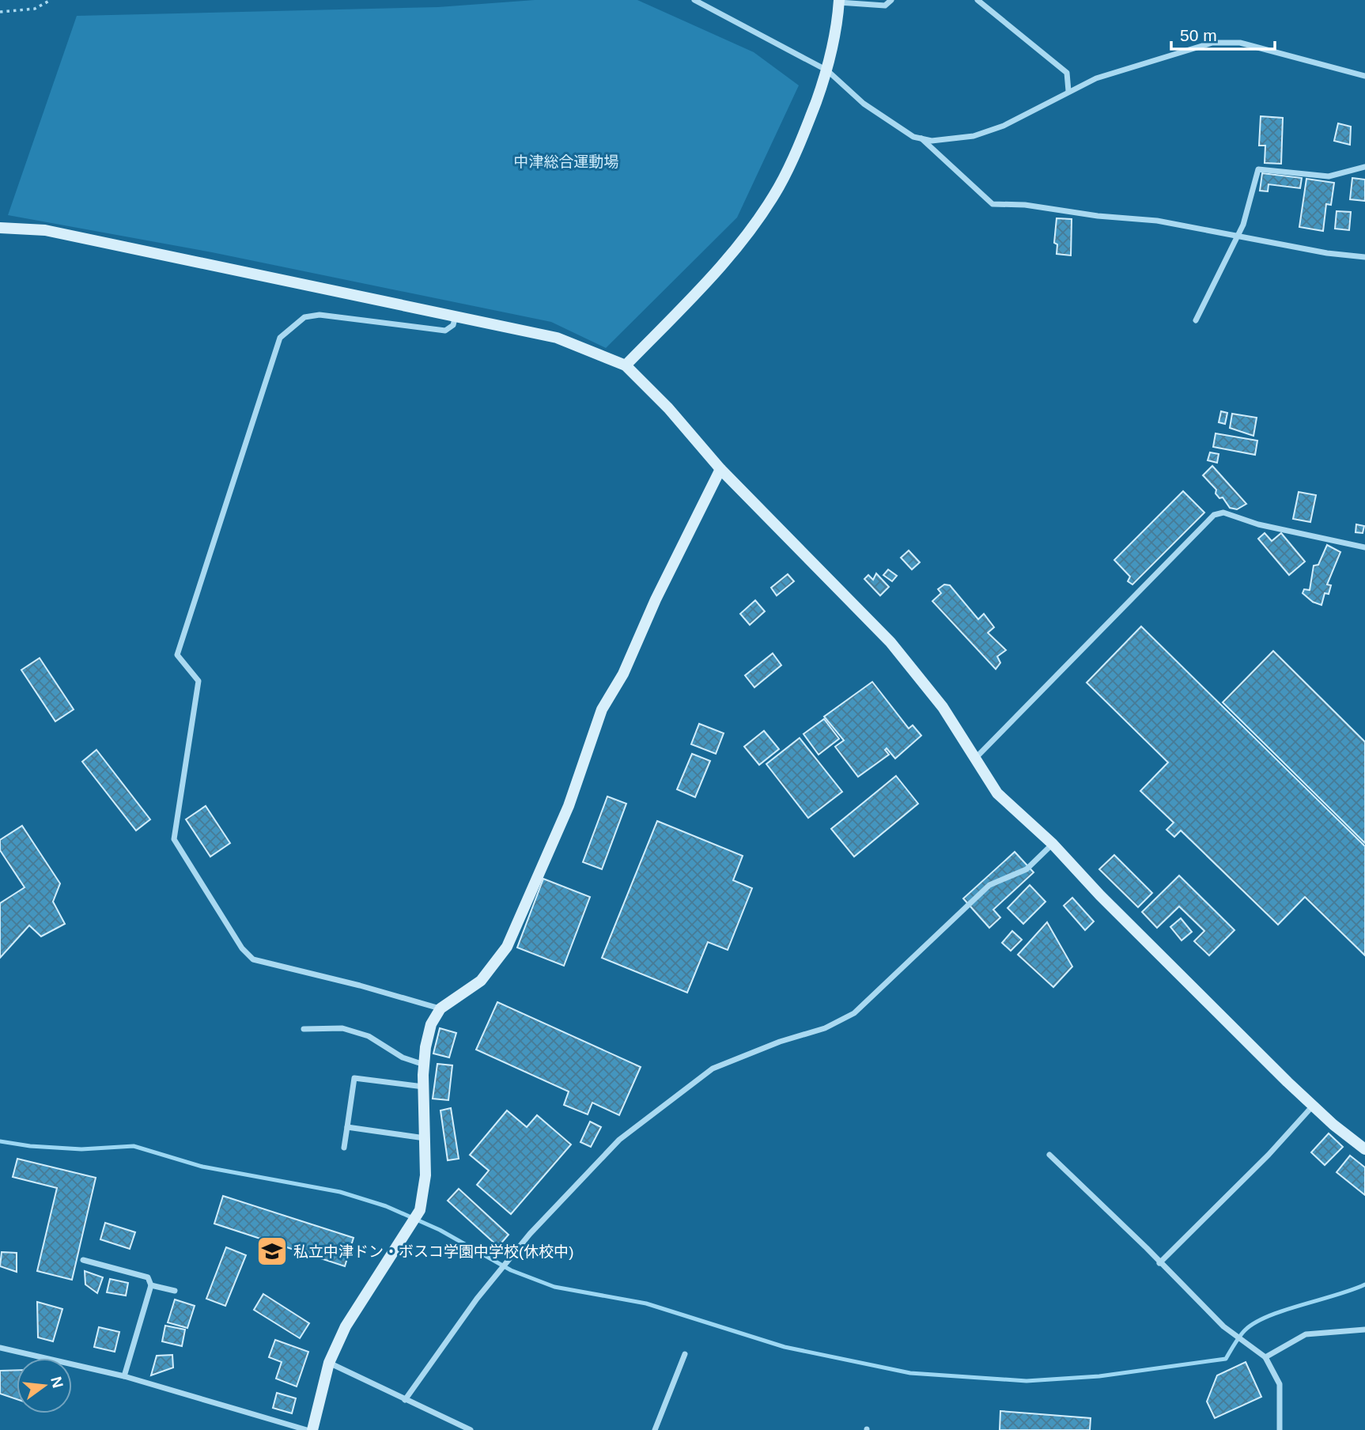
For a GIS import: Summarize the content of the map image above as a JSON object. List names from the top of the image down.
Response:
{
  "parks": ["中津総合運動場"],
  "places": {
    "school or university": ["私立中津ドン・ボスコ学園中学校(休校中)"]
  },
  "scale_bar": "50 m",
  "north": "right"
}
